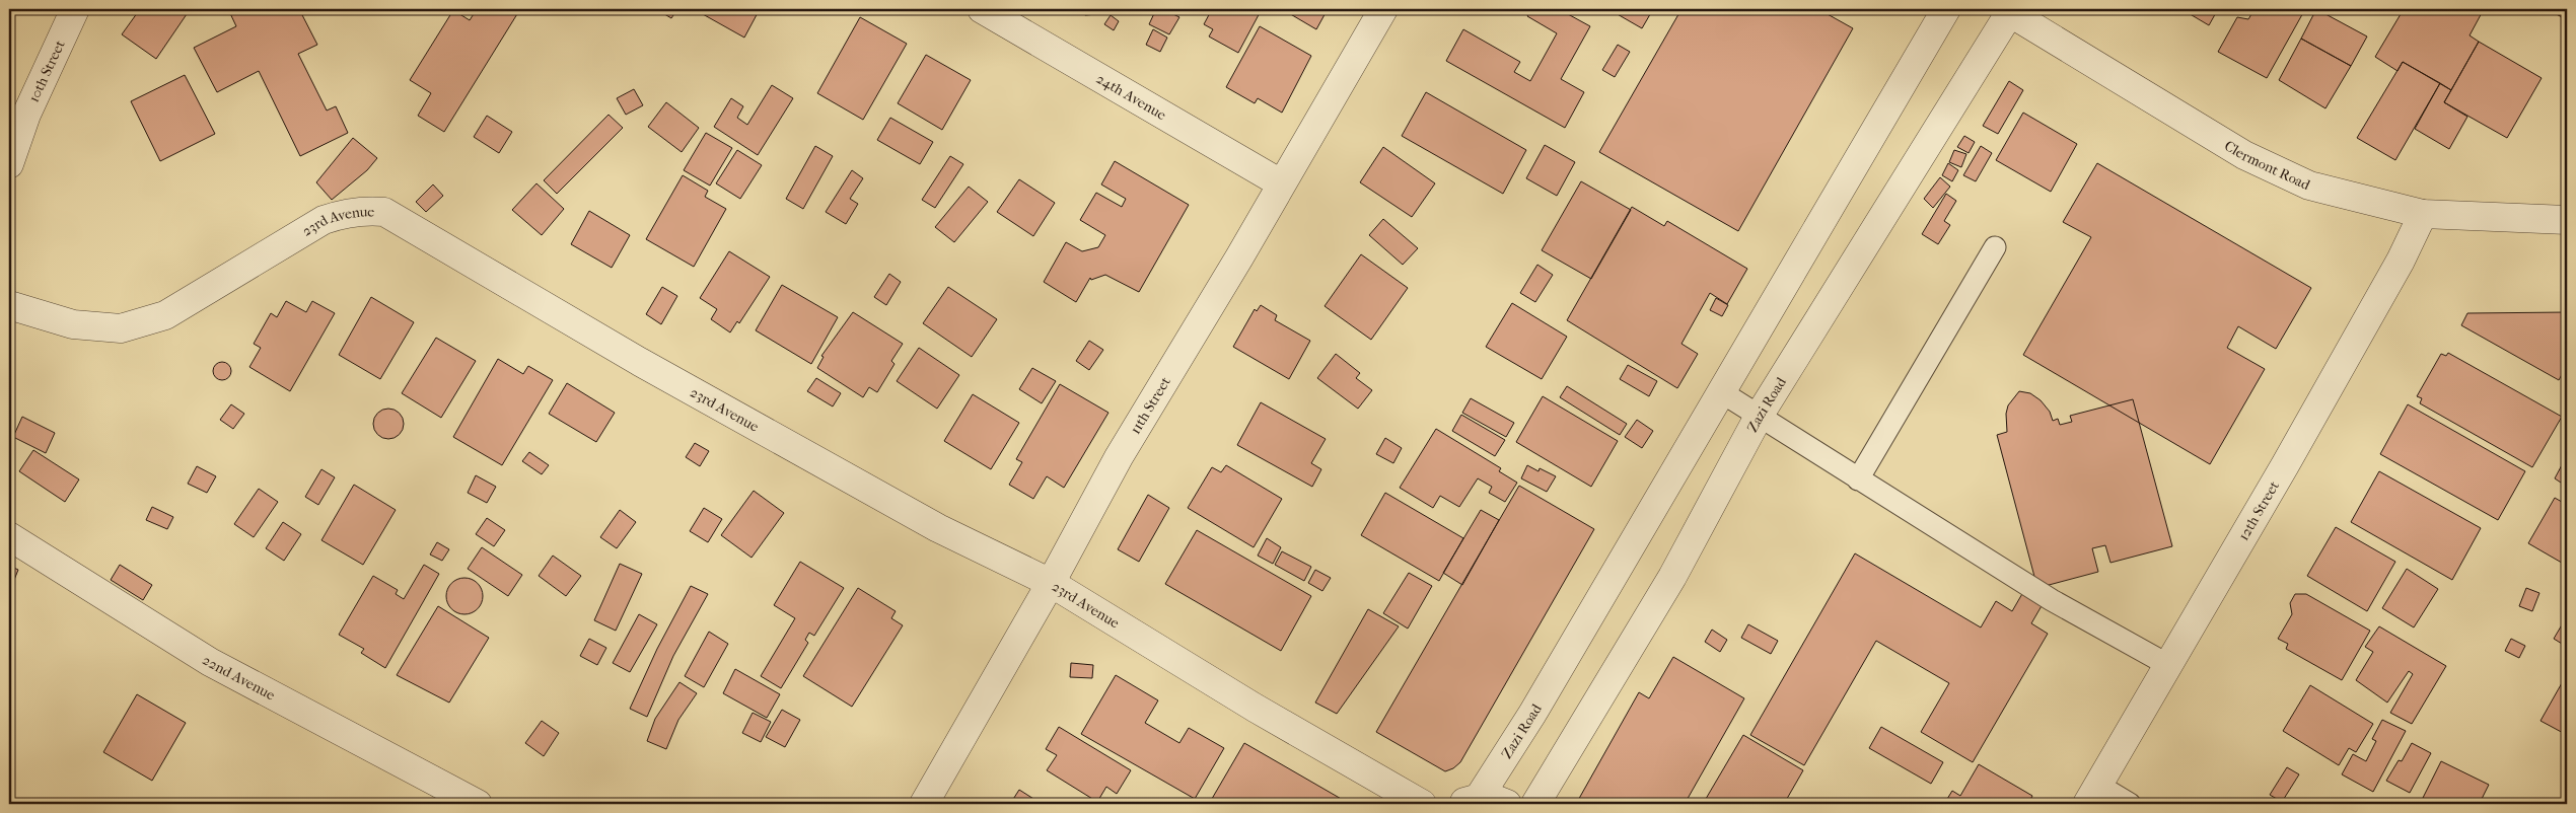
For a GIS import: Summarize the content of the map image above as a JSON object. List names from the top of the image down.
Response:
{
  "streets": {
    "street": [
      "10th Street",
      "24th Avenue",
      "Clermont Road",
      "23rd Avenue",
      "11th Street",
      "Zazi Road",
      "12th Street",
      "22nd Avenue"
    ]
  },
  "crossings": [
    ["24th Avenue", "11th Street"],
    ["Clermont Road", "Zazi Road"],
    ["Clermont Road", "12th Street"],
    ["23rd Avenue", "11th Street"]
  ]
}
